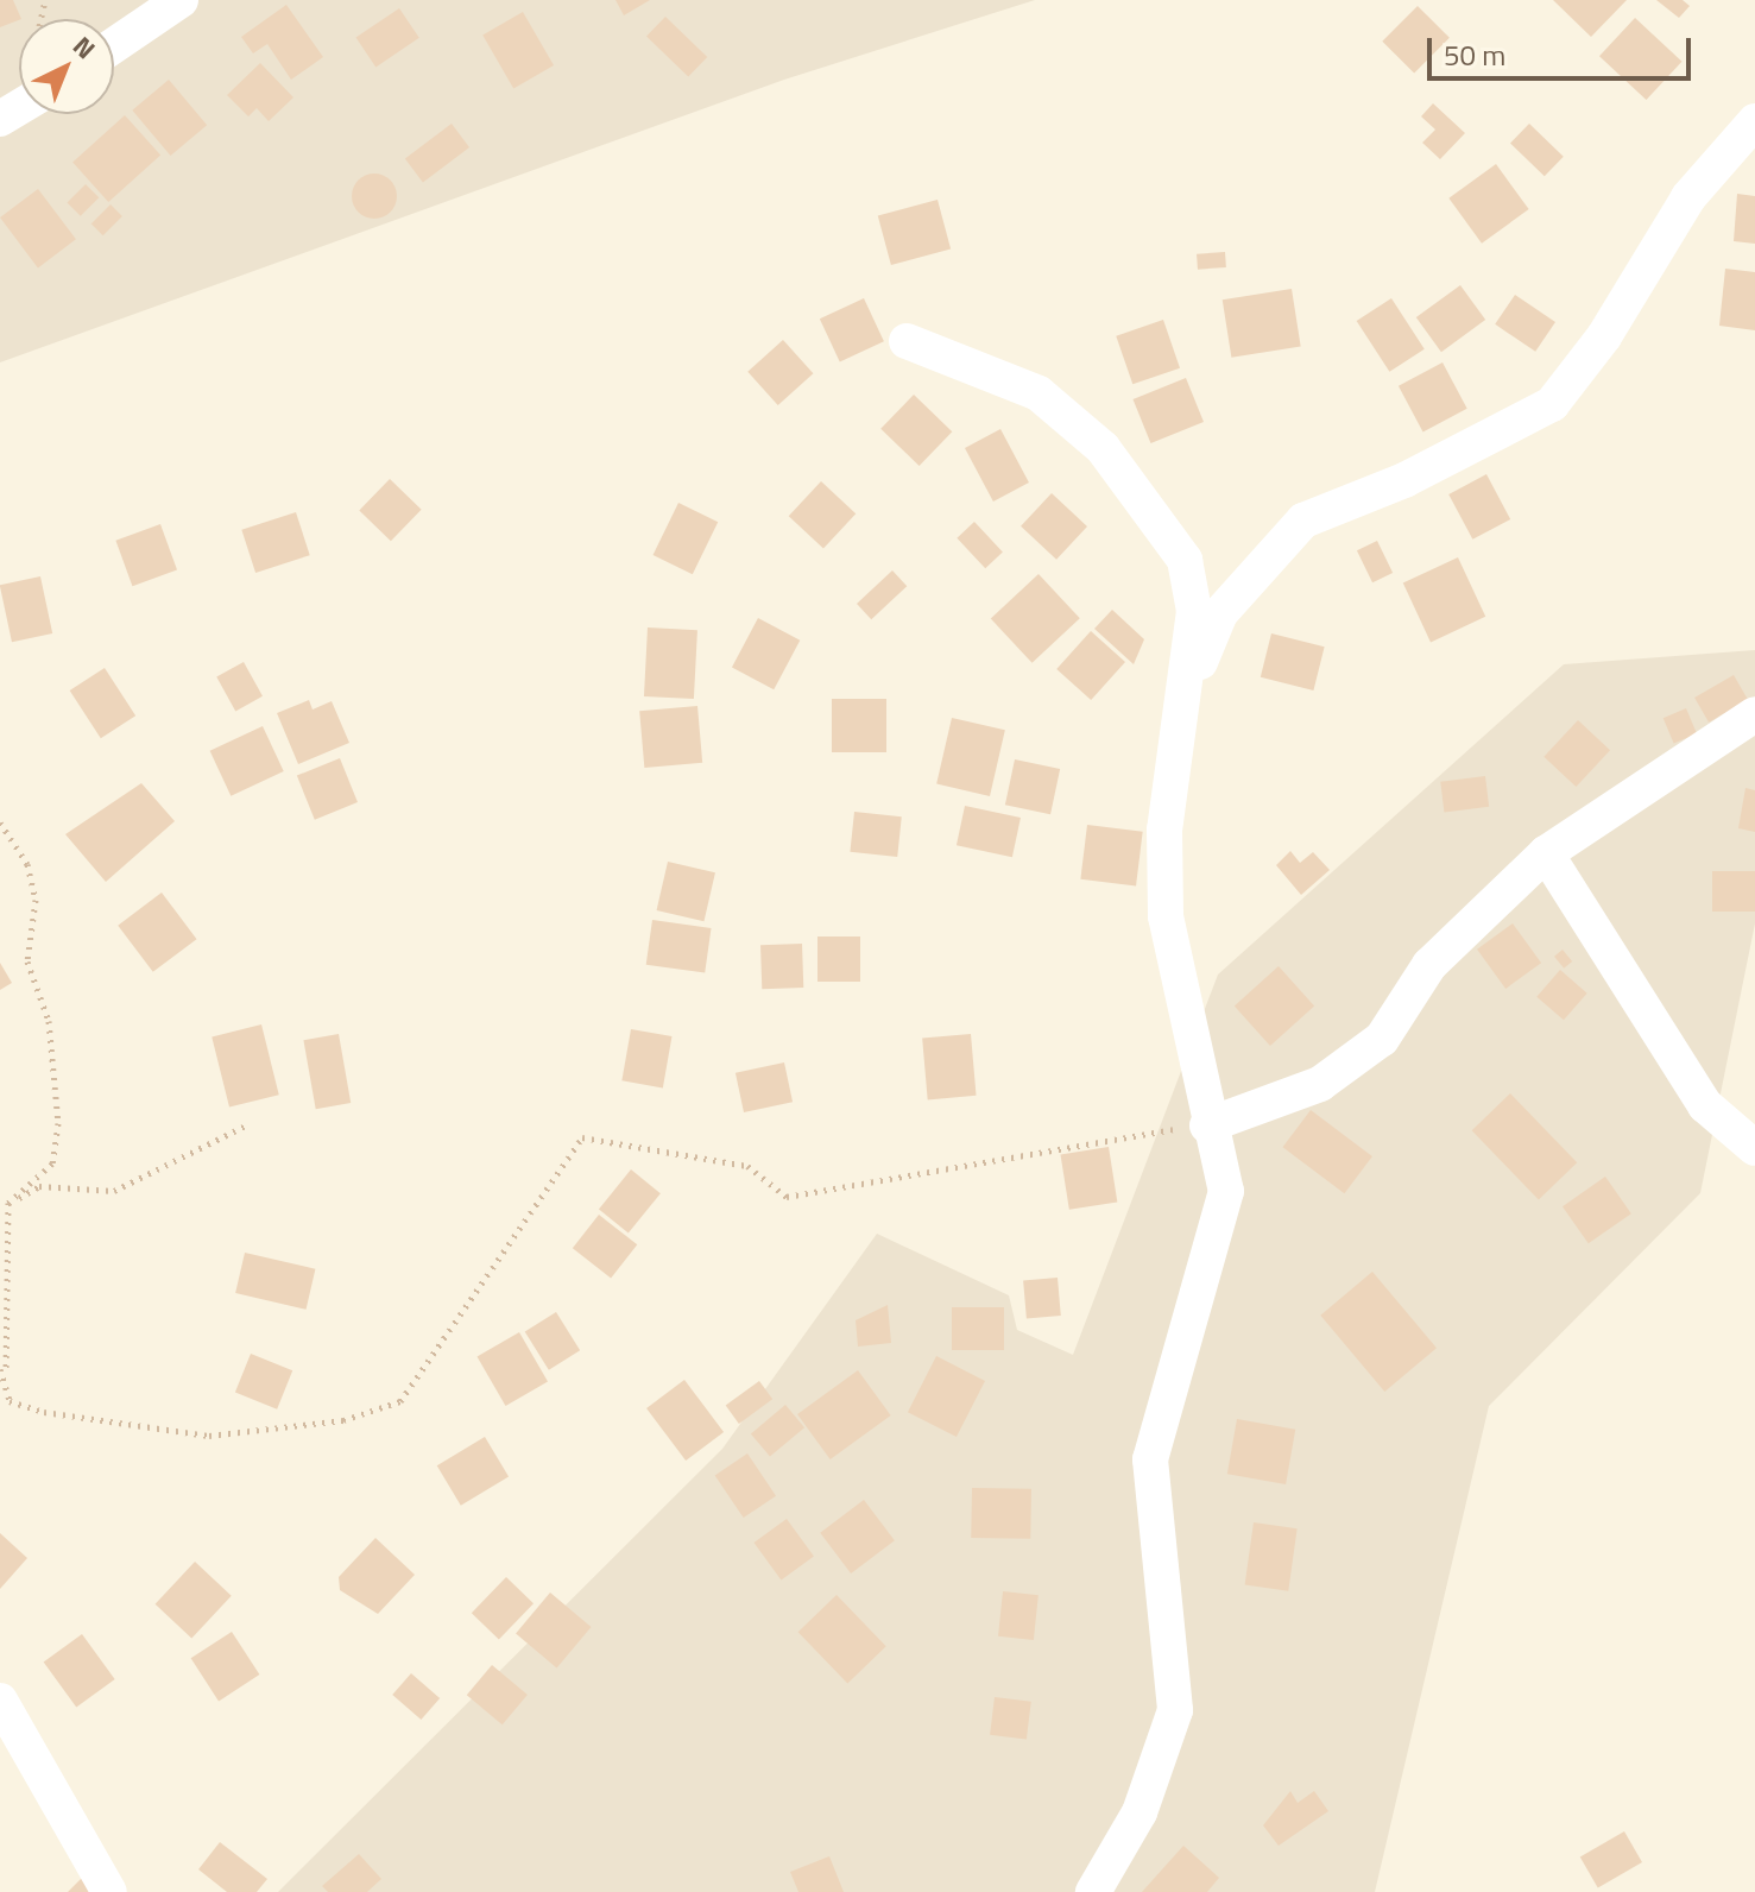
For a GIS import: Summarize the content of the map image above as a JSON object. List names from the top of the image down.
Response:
{
  "scale_bar": "50 m",
  "north": "top right"
}
